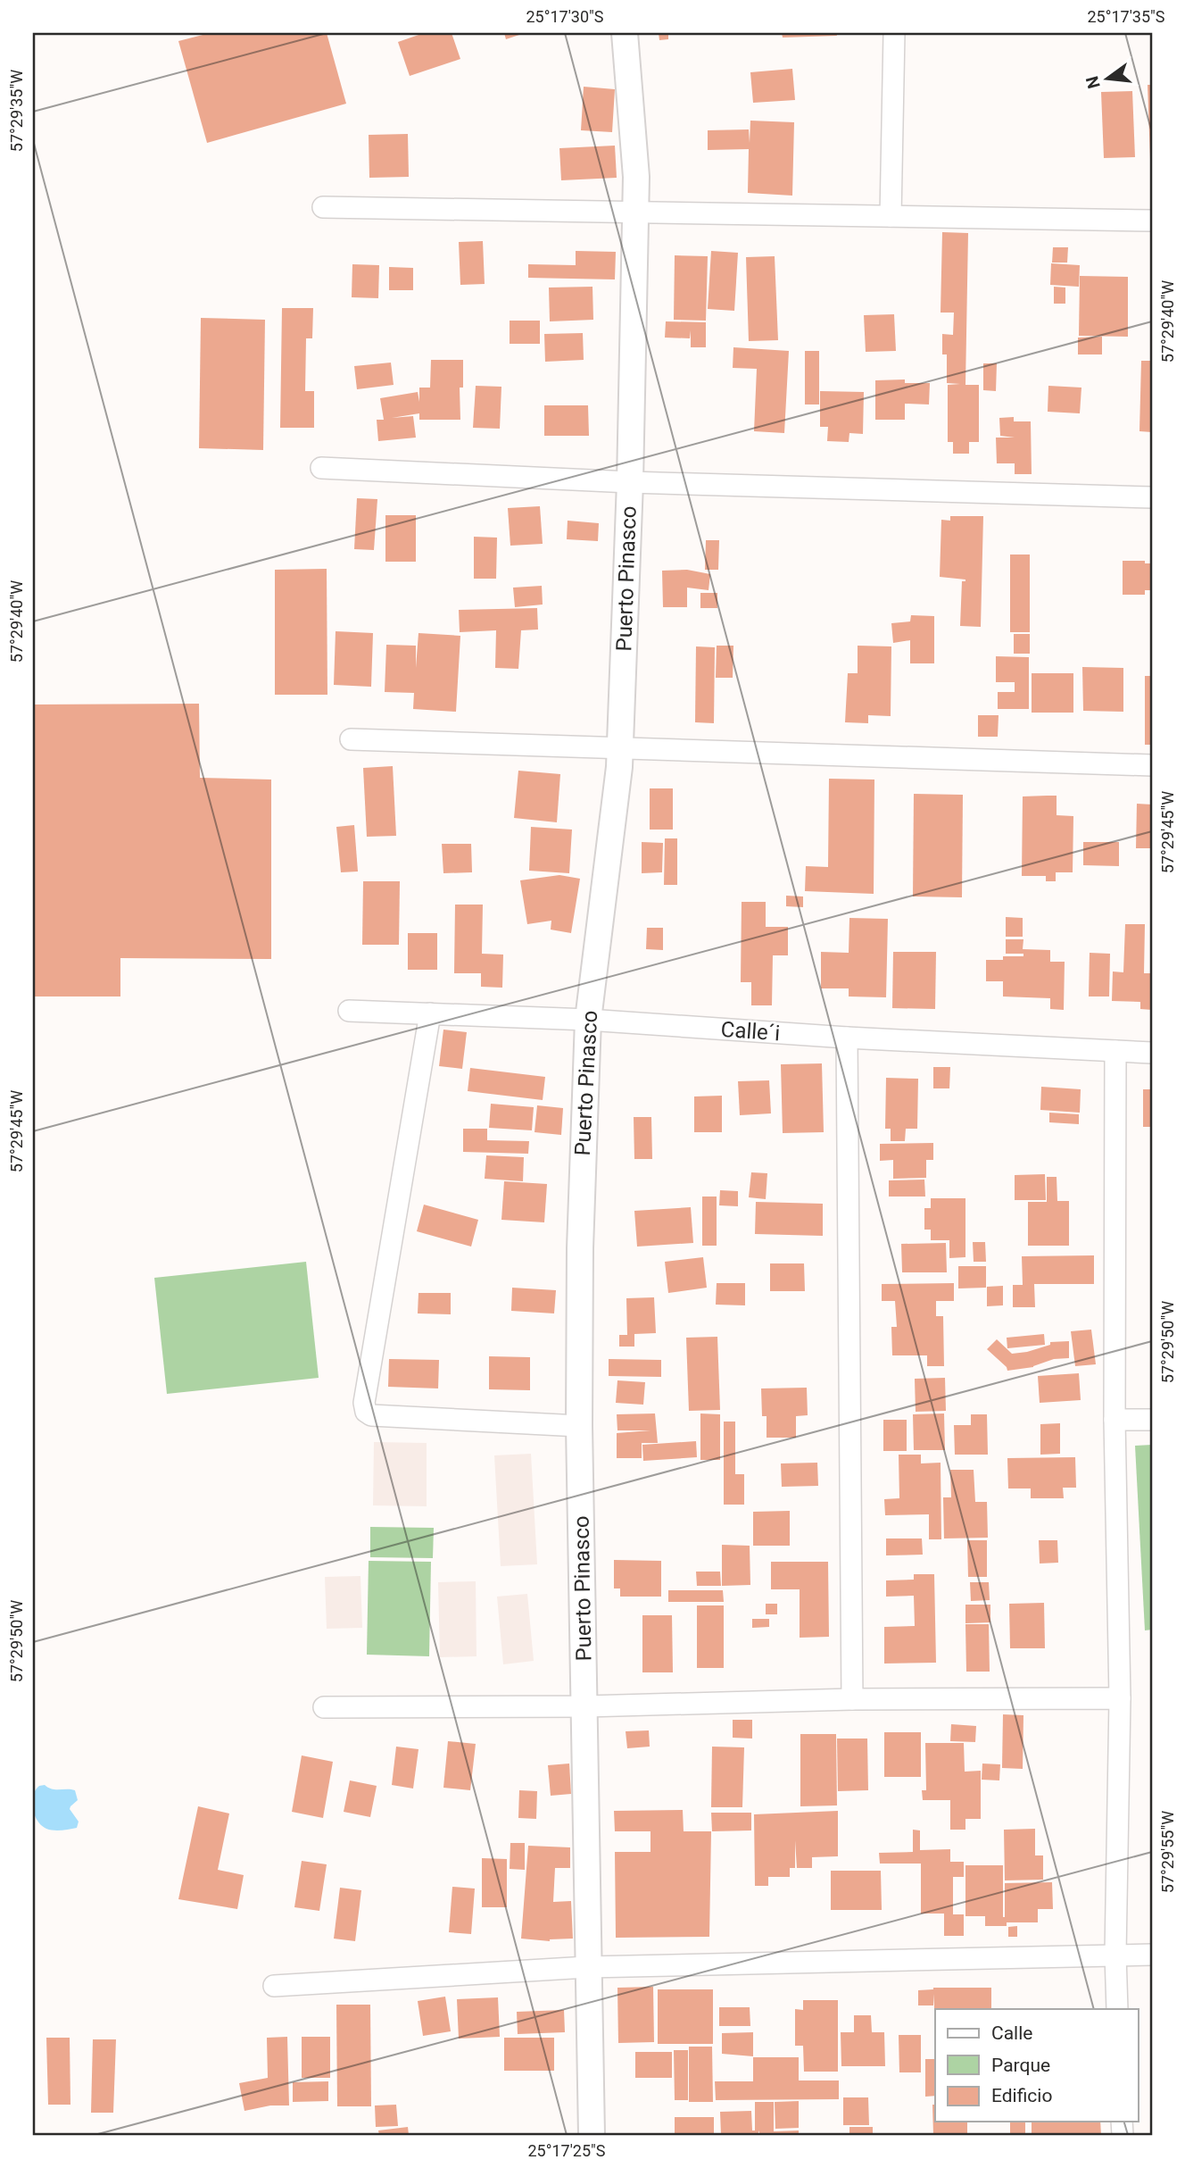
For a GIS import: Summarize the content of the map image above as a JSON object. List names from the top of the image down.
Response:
{
  "streets": {
    "street": ["Puerto Pinasco", "Calle´i"]
  },
  "crossings": [
    ["Puerto Pinasco", "Calle´i"]
  ],
  "legend": ["Calle", "Parque", "Edificio"],
  "north": "left",
  "coordinates": [
    "25°17'30\"S",
    "25°17'35\"S",
    "57°29'35\"W",
    "57°29'40\"W",
    "57°29'45\"W",
    "57°29'50\"W",
    "57°29'55\"W",
    "25°17'25\"S"
  ]
}
